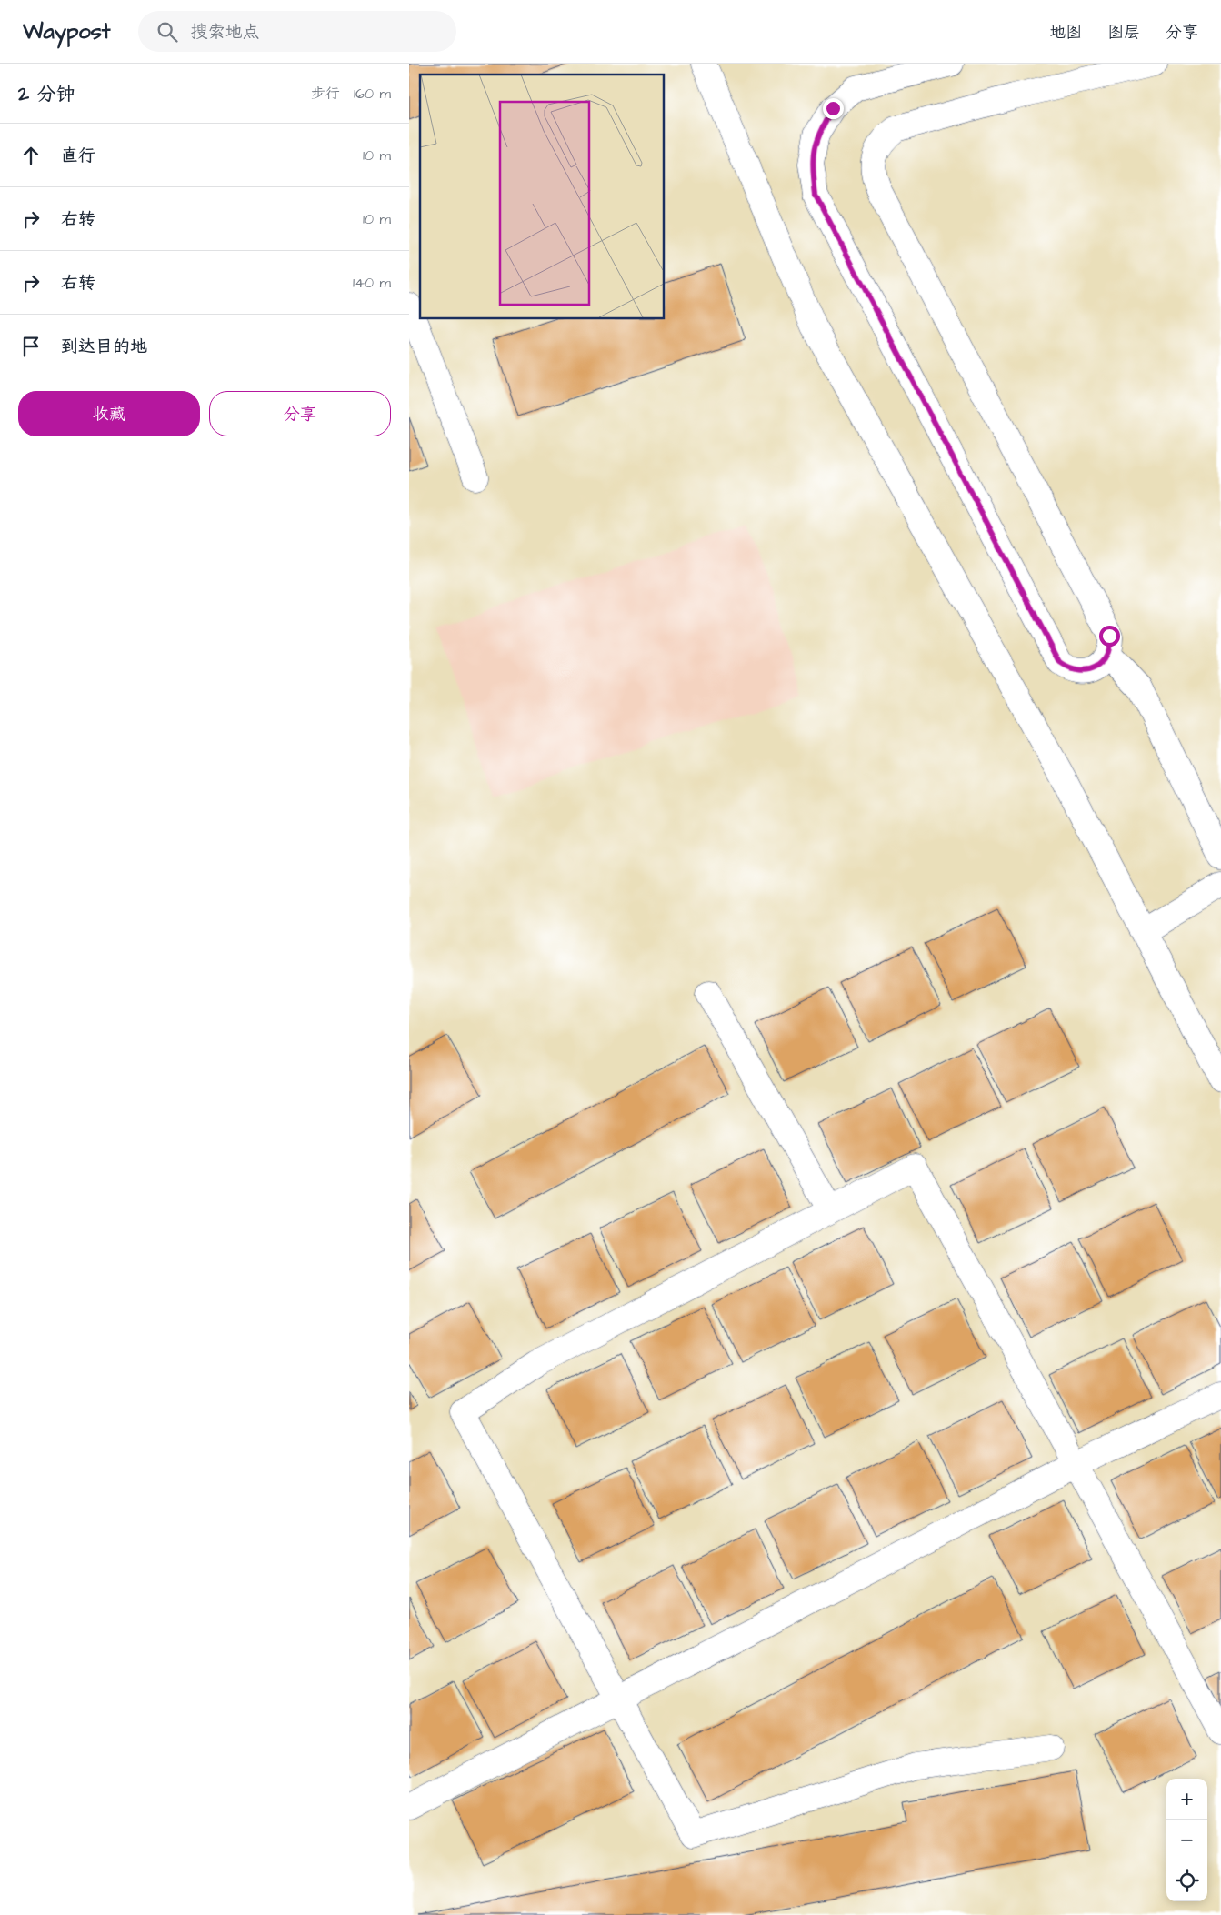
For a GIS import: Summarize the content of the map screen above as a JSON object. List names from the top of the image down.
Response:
{
  "page": {
    "header": "Waypost",
    "search": "搜索地点",
    "nav": ["地图", "图层", "分享"],
    "heading": ["2 分钟", "步行 · 160 m"],
    "list": [
      ["直行", "10 m"],
      ["右转", "10 m"],
      ["右转", "140 m"],
      "到达目的地"
    ],
    "buttons": ["收藏", "分享"],
    "map_buttons": ["+", "−"]
  }
}
